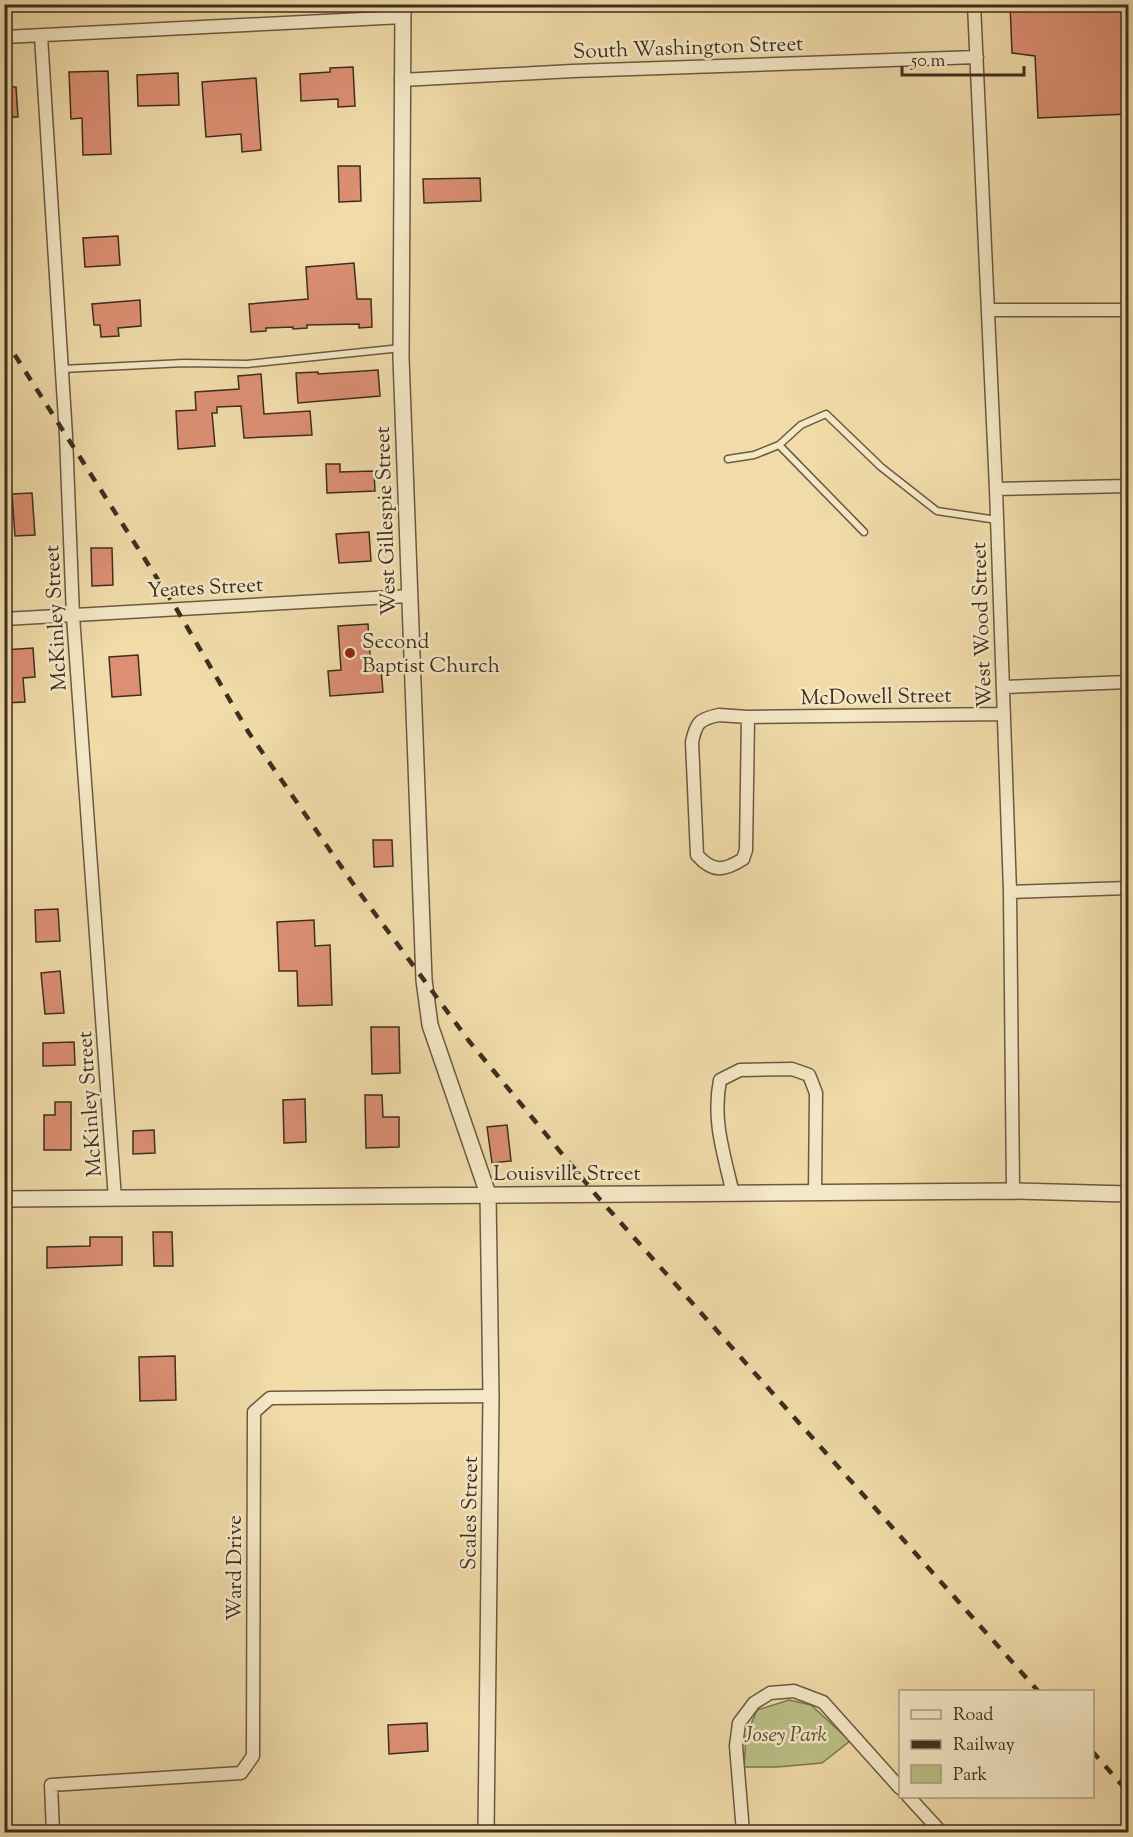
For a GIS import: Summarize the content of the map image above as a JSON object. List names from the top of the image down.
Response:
{
  "streets": {
    "street": [
      "South Washington Street",
      "West Gillespie Street",
      "Yeates Street",
      "McKinley Street",
      "West Wood Street",
      "McDowell Street",
      "Louisville Street",
      "Scales Street",
      "Ward Drive"
    ]
  },
  "crossings": [
    ["South Washington Street", "West Gillespie Street"],
    ["South Washington Street", "West Wood Street"],
    ["West Gillespie Street", "Yeates Street"],
    ["West Gillespie Street", "Louisville Street"],
    ["West Gillespie Street", "Scales Street"],
    ["Yeates Street", "McKinley Street"],
    ["McKinley Street", "Louisville Street"],
    ["West Wood Street", "McDowell Street"],
    ["West Wood Street", "Louisville Street"],
    ["Louisville Street", "Scales Street"],
    ["Scales Street", "Ward Drive"]
  ],
  "parks": ["Josey Park"],
  "places": ["Second Baptist Church"],
  "legend": ["Road", "Railway", "Park"],
  "scale_bar": "50 m"
}
